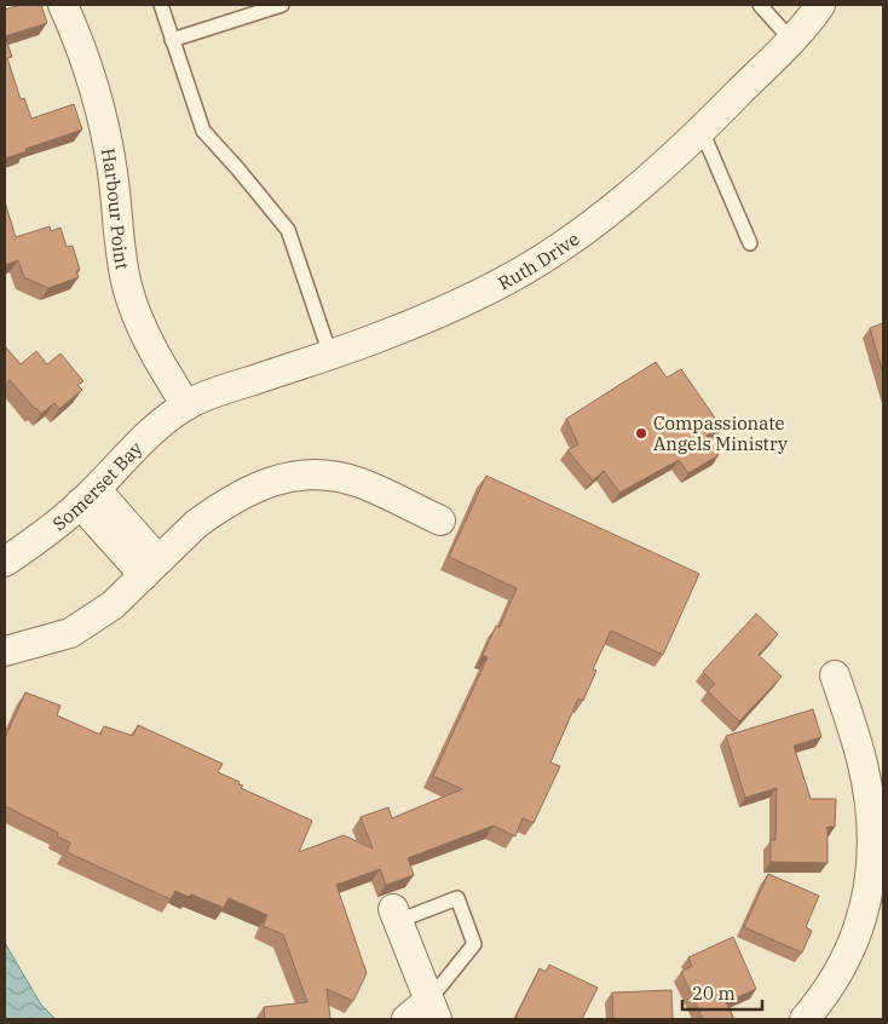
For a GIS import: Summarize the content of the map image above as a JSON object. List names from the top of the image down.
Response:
{
  "streets": {
    "street": ["Harbour Point", "Ruth Drive", "Somerset Bay"]
  },
  "crossings": [
    ["Harbour Point", "Ruth Drive"],
    ["Harbour Point", "Somerset Bay"],
    ["Ruth Drive", "Somerset Bay"]
  ],
  "places": ["Compassionate Angels Ministry"],
  "scale_bar": "20 m"
}
